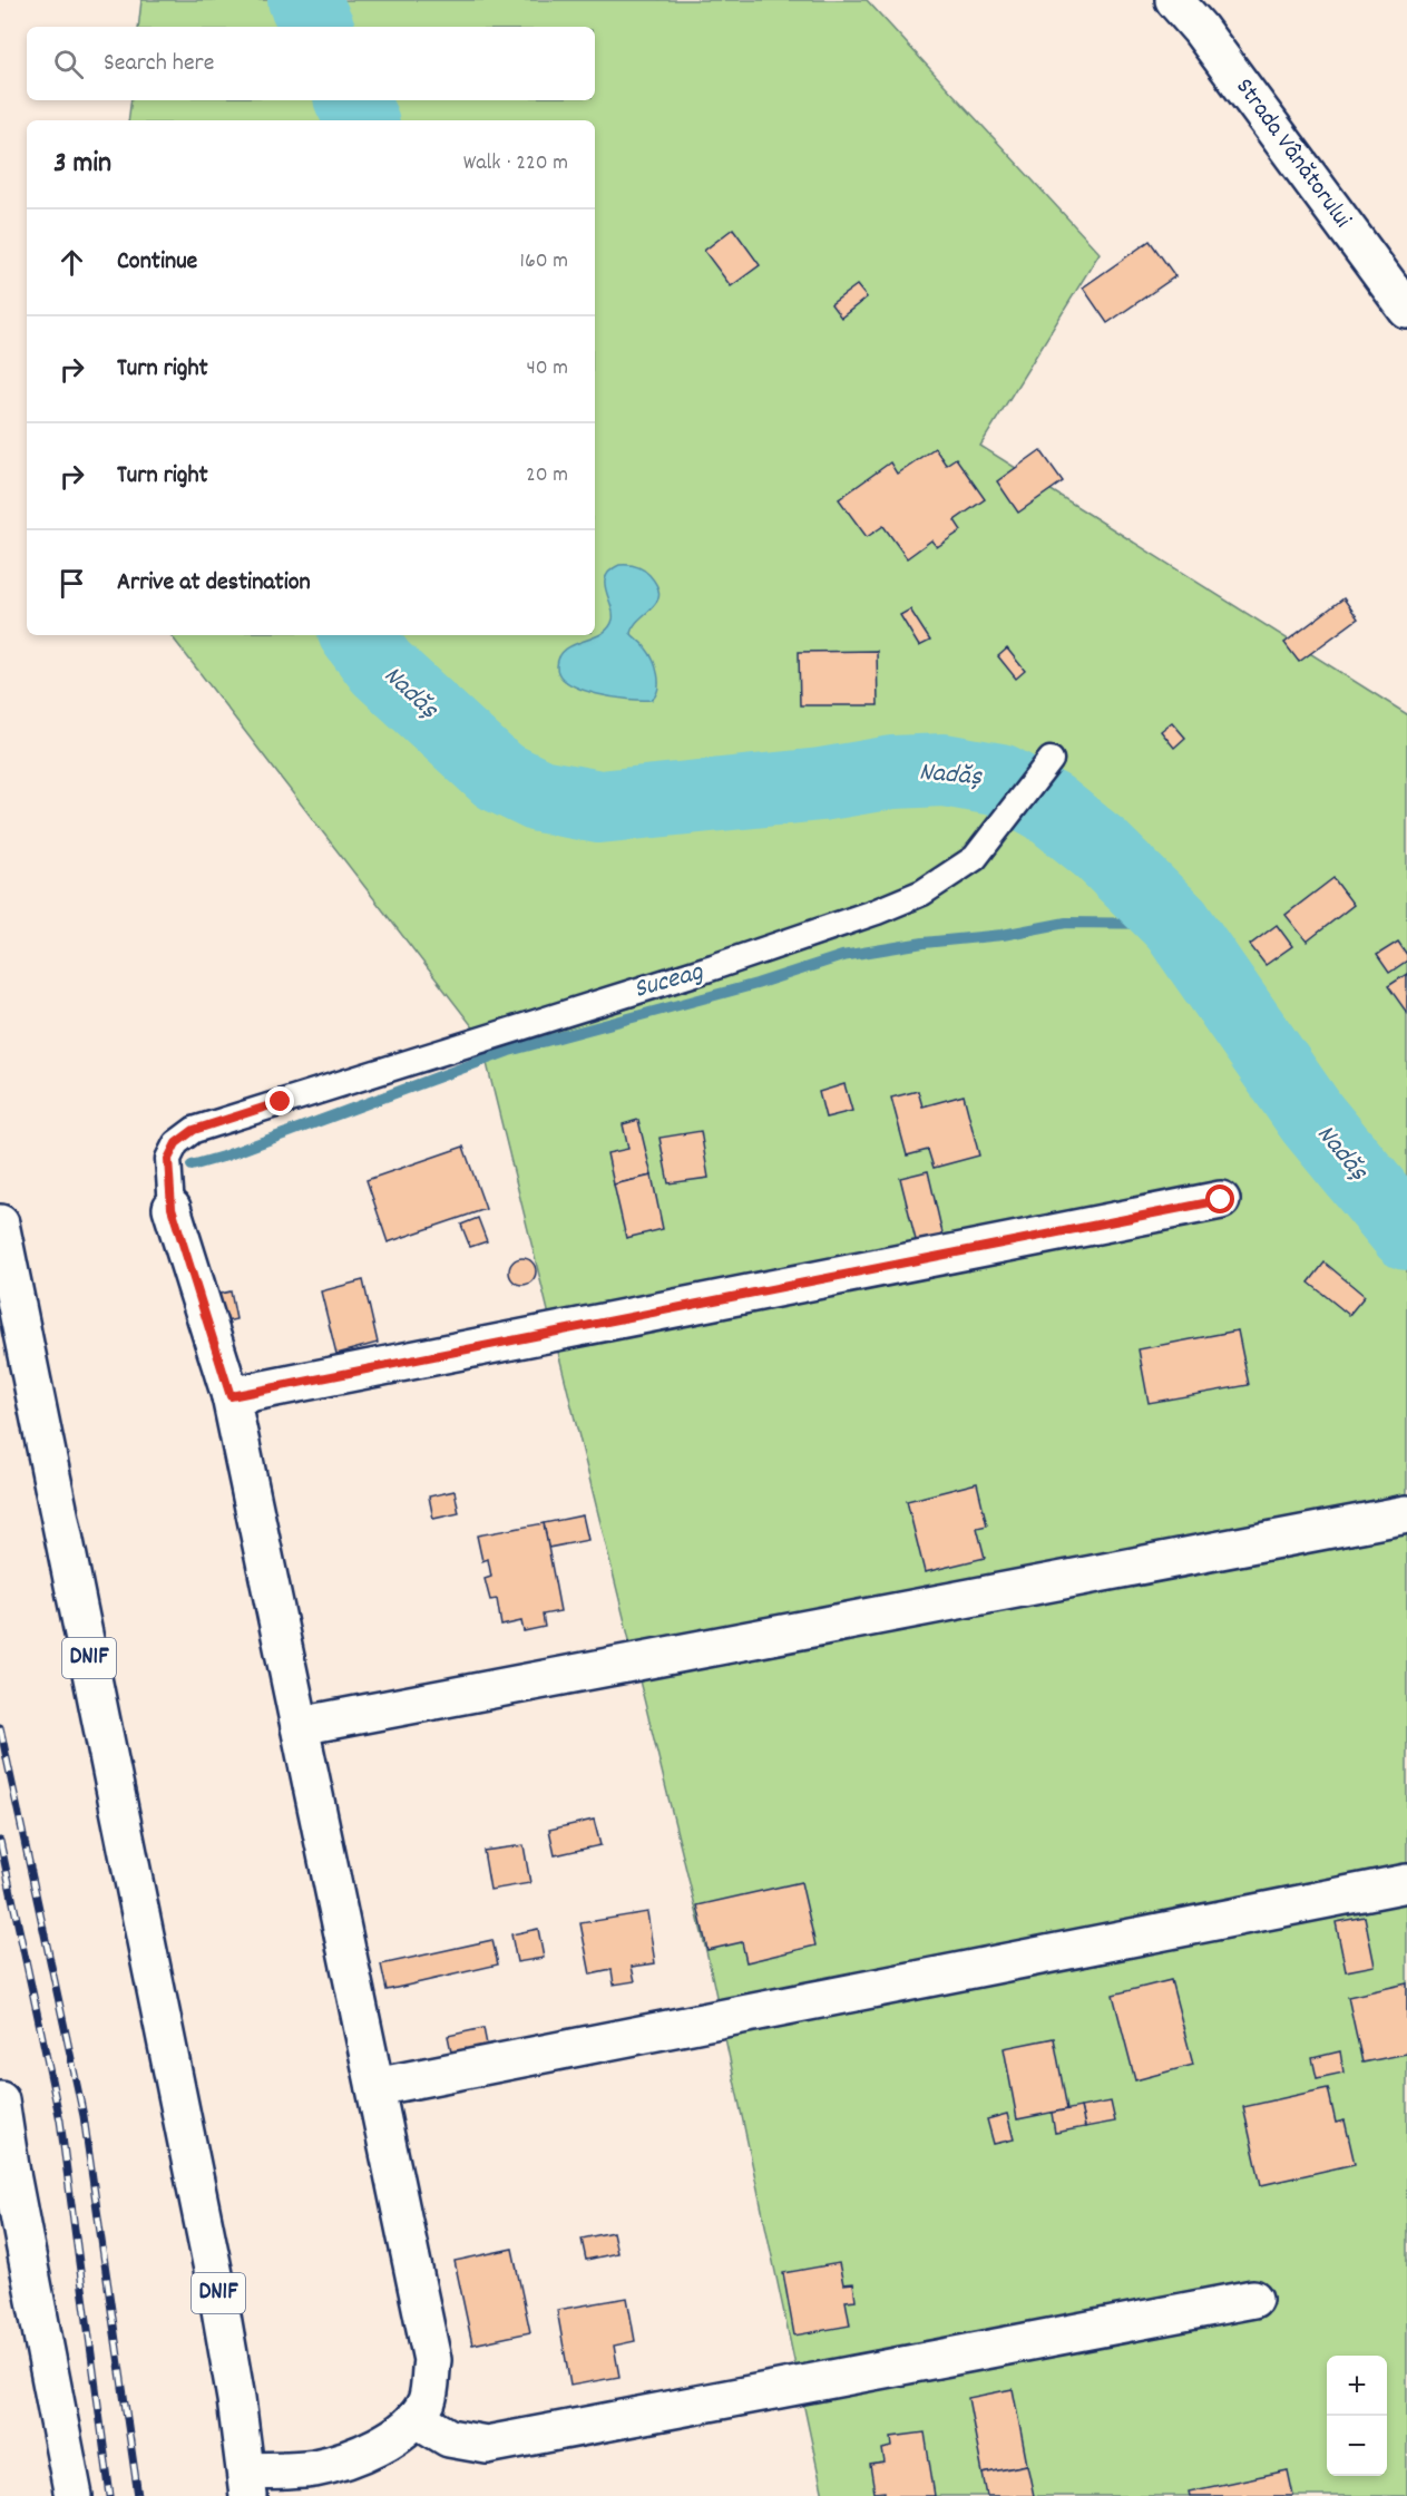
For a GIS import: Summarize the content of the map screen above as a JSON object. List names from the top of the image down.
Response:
{
  "streets": {
    "street": ["Strada Vânătorului", "DN1F"]
  },
  "water": ["Nadăș", "Suceag"],
  "page": {
    "search": "Search here",
    "heading": ["3 min", "Walk · 220 m"],
    "list": [
      ["Continue", "160 m"],
      ["Turn right", "40 m"],
      ["Turn right", "20 m"],
      "Arrive at destination"
    ],
    "map_buttons": ["+", "−"]
  }
}
